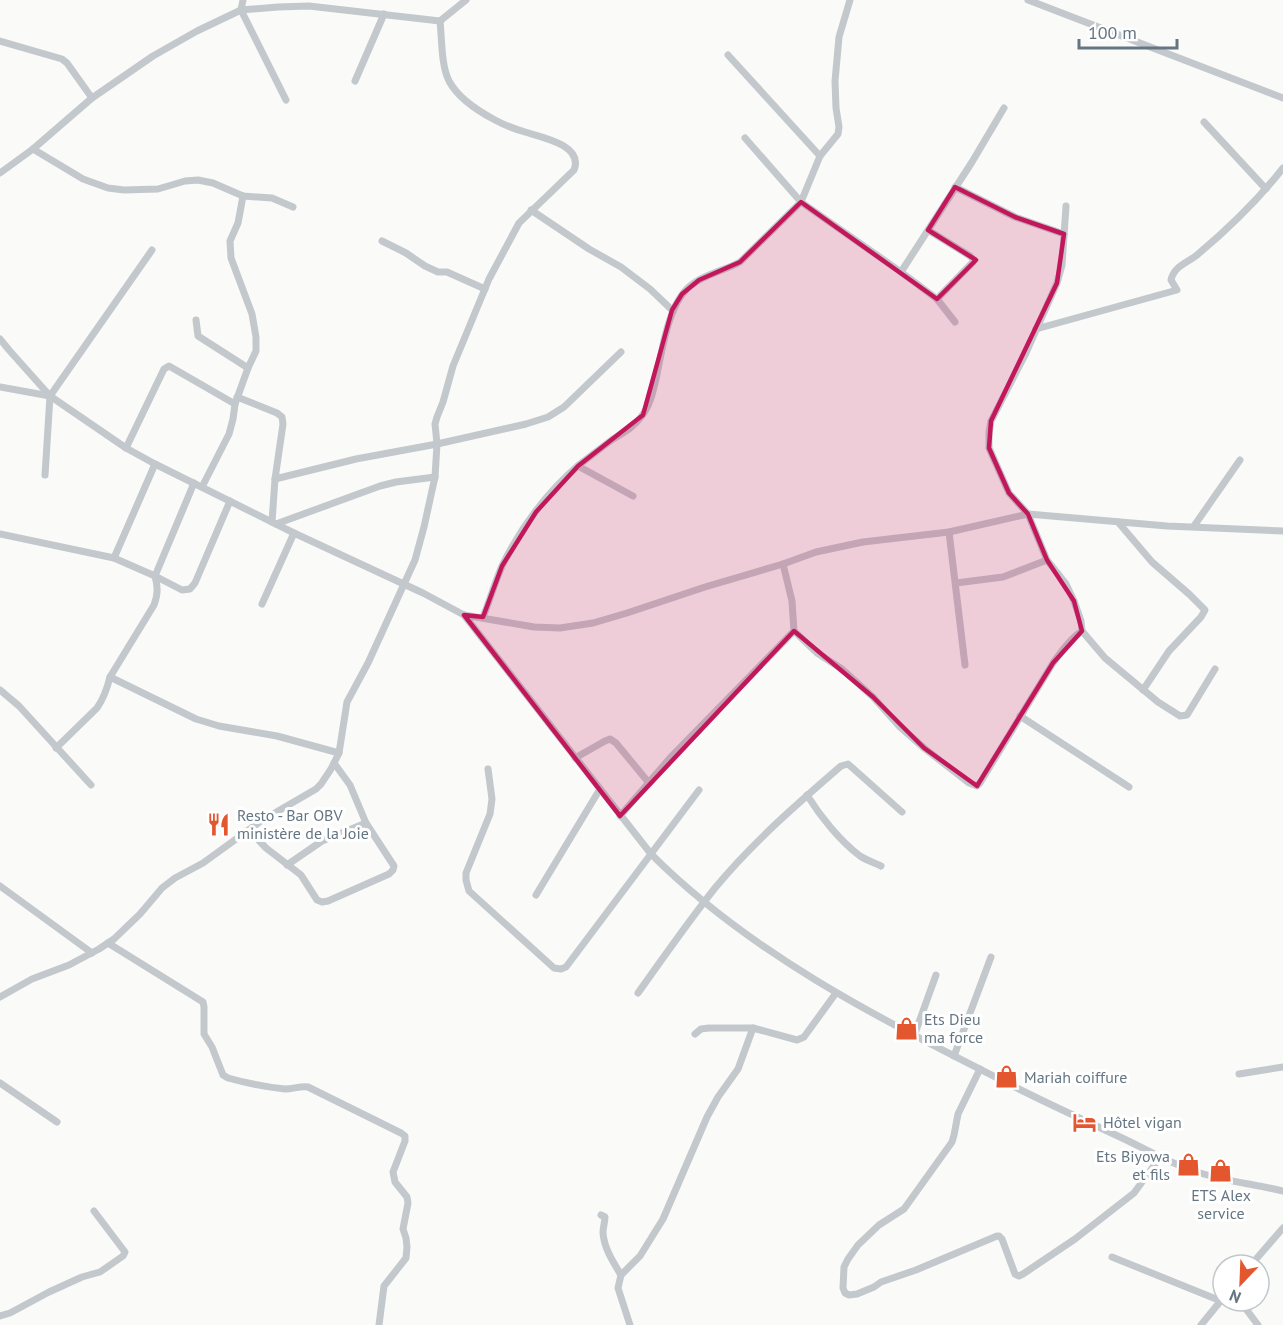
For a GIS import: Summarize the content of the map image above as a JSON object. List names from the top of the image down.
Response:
{
  "places": {
    "restaurant": ["Resto - Bar OBV ministère de la Joie"],
    "shop": [
      "Ets Dieu ma force",
      "Mariah coiffure",
      "Ets Biyowa et fils",
      "ETS Alex service"
    ],
    "hotel": ["Hôtel vigan"]
  },
  "scale_bar": "100 m",
  "north": "bottom left"
}
